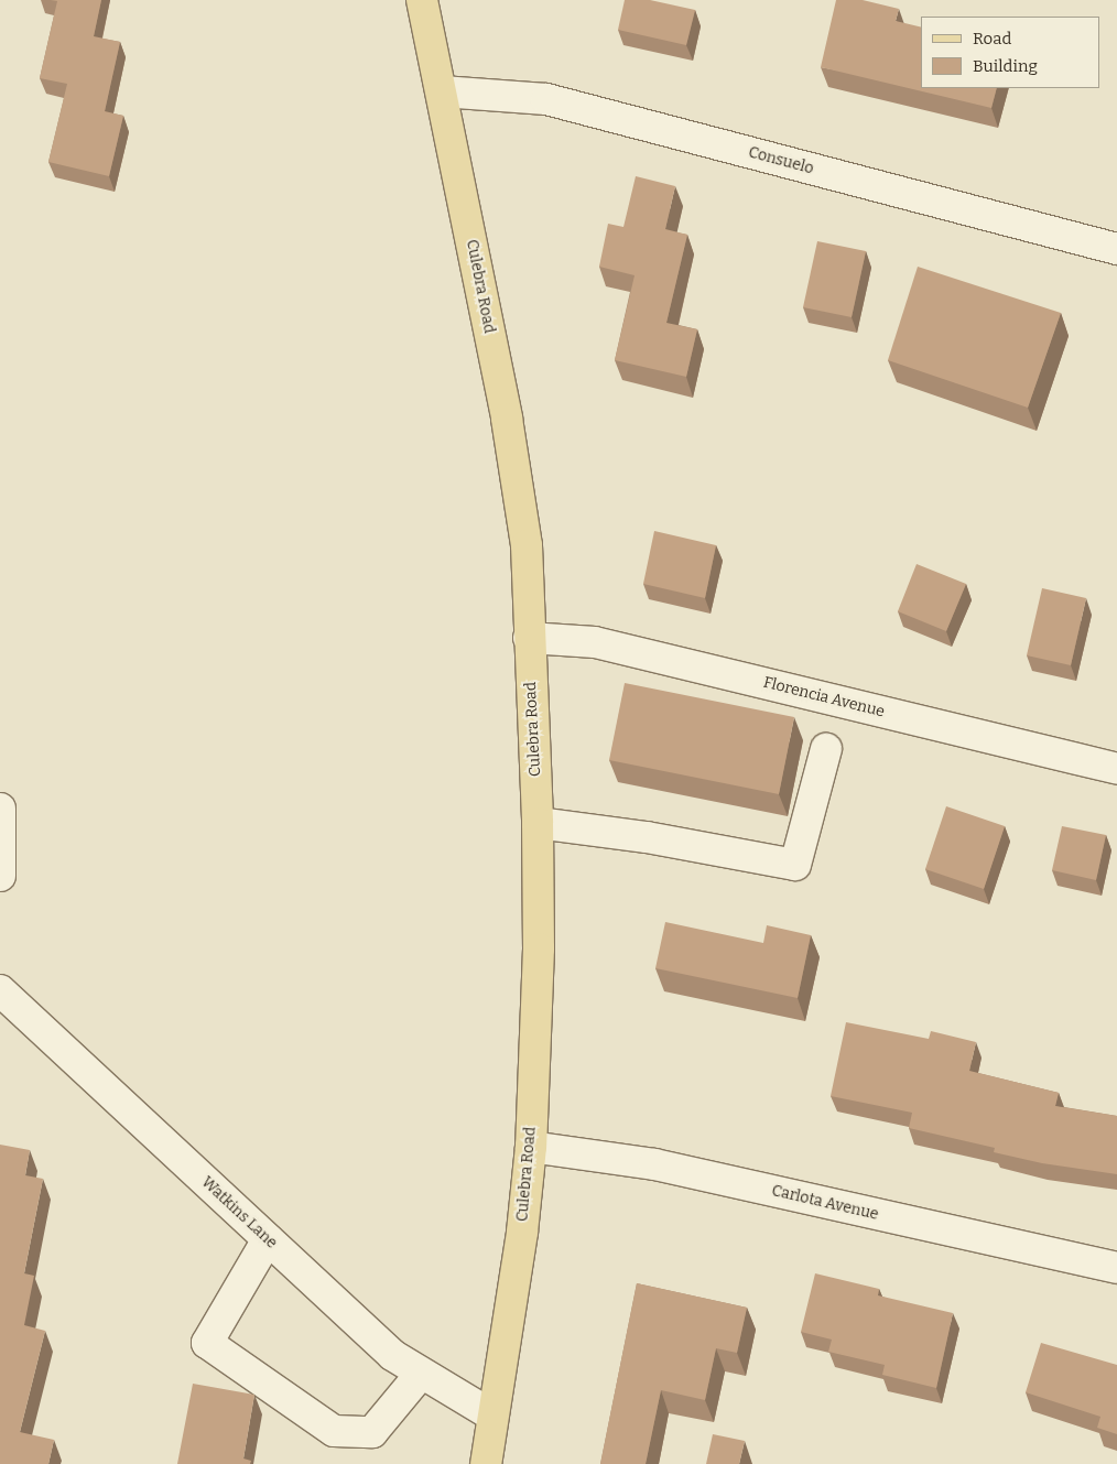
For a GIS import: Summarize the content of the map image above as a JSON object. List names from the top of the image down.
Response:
{
  "streets": {
    "main road": ["Culebra Road"],
    "street": [
      "Consuelo",
      "Florencia Avenue",
      "Carlota Avenue",
      "Watkins Lane"
    ]
  },
  "crossings": [
    ["Consuelo", "Culebra Road"],
    ["Culebra Road", "Florencia Avenue"],
    ["Culebra Road", "Carlota Avenue"],
    ["Culebra Road", "Watkins Lane"]
  ],
  "legend": ["Road", "Building"]
}
